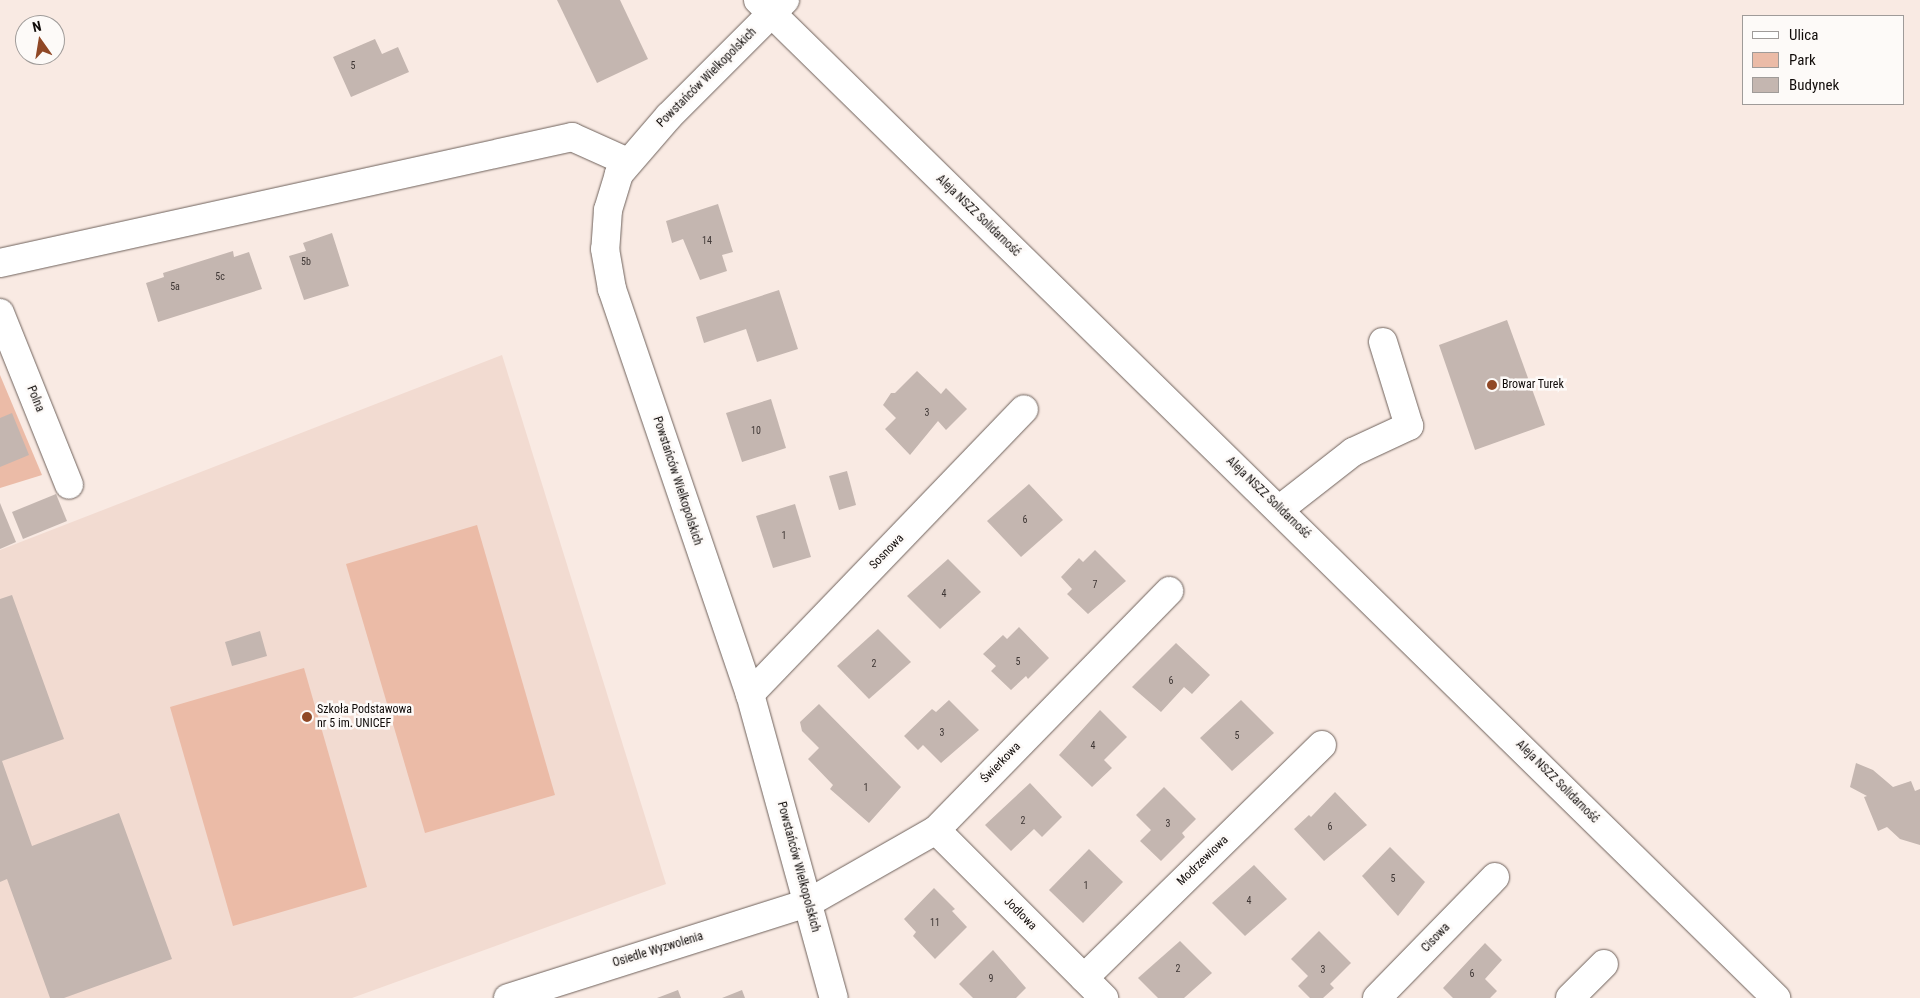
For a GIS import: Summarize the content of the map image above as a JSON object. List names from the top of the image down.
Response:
{
  "streets": {
    "street": [
      "Powstańców Wielkopolskich",
      "Aleja NSZZ Solidarność",
      "Polna",
      "Sosnowa",
      "Świerkowa",
      "Modrzewiowa",
      "Jodłowa",
      "Cisowa",
      "Osiedle Wyzwolenia"
    ]
  },
  "crossings": [
    ["Powstańców Wielkopolskich", "Aleja NSZZ Solidarność"],
    ["Powstańców Wielkopolskich", "Sosnowa"],
    ["Powstańców Wielkopolskich", "Świerkowa"],
    ["Powstańców Wielkopolskich", "Osiedle Wyzwolenia"],
    ["Świerkowa", "Jodłowa"],
    ["Świerkowa", "Osiedle Wyzwolenia"],
    ["Modrzewiowa", "Jodłowa"]
  ],
  "places": ["Browar Turek", "Szkoła Podstawowa nr 5 im. UNICEF"],
  "house_numbers": [
    "5",
    "14",
    "5b",
    "5c",
    "5a",
    "3",
    "10",
    "6",
    "1",
    "7",
    "4",
    "5",
    "2",
    "6",
    "3",
    "5",
    "4",
    "1",
    "2",
    "3",
    "6",
    "5",
    "1",
    "4",
    "11",
    "2",
    "3",
    "6",
    "9"
  ],
  "legend": ["Ulica", "Park", "Budynek"],
  "north": "top"
}
